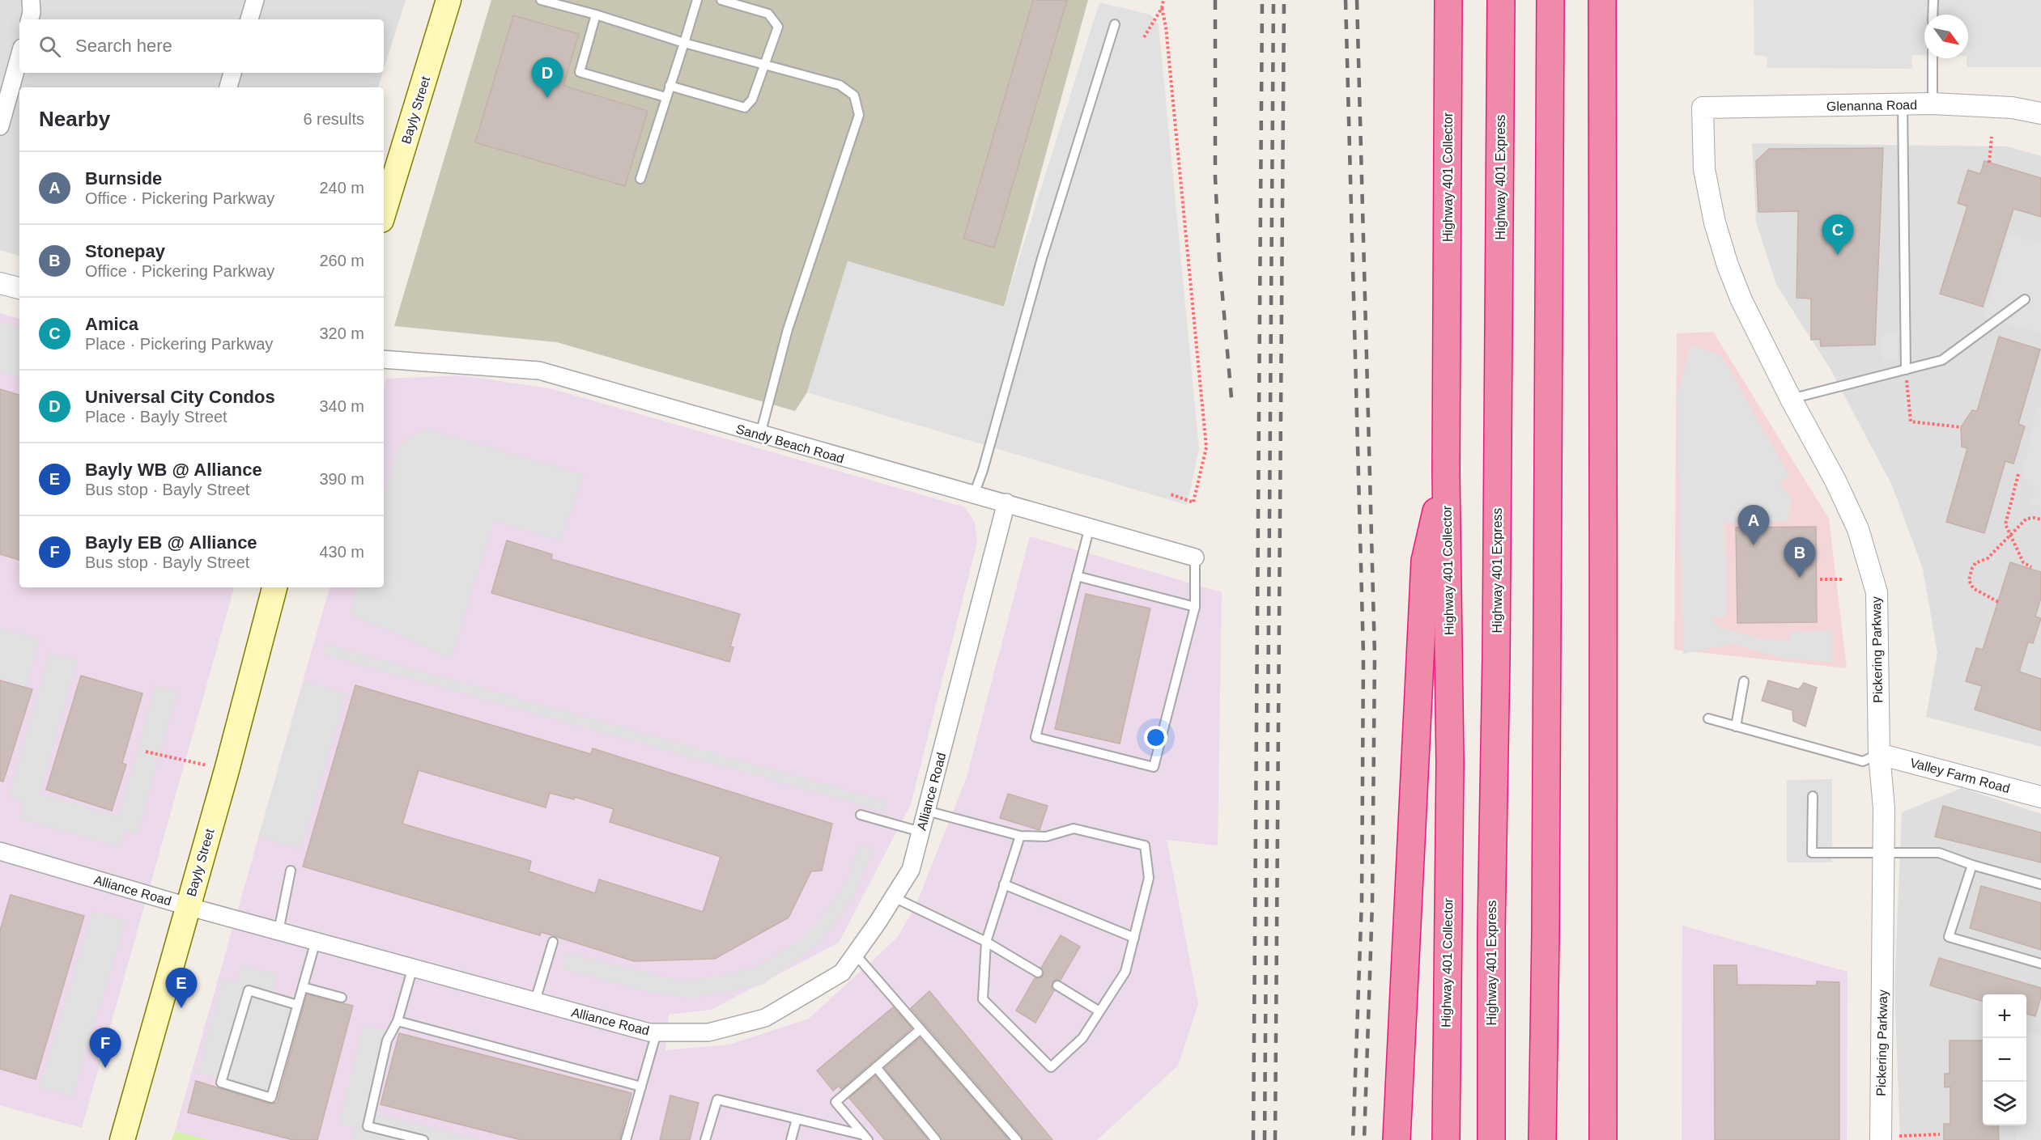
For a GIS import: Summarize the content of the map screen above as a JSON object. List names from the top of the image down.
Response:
{
  "streets": {
    "highway": ["Highway 401 Collector", "Highway 401 Express"],
    "main road": ["Bayly Street"],
    "street": [
      "Glenanna Road",
      "Sandy Beach Road",
      "Pickering Parkway",
      "Valley Farm Road",
      "Alliance Road"
    ]
  },
  "crossings": [
    ["Glenanna Road", "Pickering Parkway"],
    ["Bayly Street", "Alliance Road"],
    ["Sandy Beach Road", "Alliance Road"],
    ["Pickering Parkway", "Valley Farm Road"]
  ],
  "north": "bottom right",
  "page": {
    "search": "Search here",
    "pins": [
      "D",
      "C",
      "A",
      "B",
      "E",
      "F"
    ],
    "heading": ["Nearby", "6 results"],
    "list": [
      {
        "mark": "A",
        "name": "Burnside",
        "note": "Office · Pickering Parkway",
        "value": "240 m"
      },
      {
        "mark": "B",
        "name": "Stonepay",
        "note": "Office · Pickering Parkway",
        "value": "260 m"
      },
      {
        "mark": "C",
        "name": "Amica",
        "note": "Place · Pickering Parkway",
        "value": "320 m"
      },
      {
        "mark": "D",
        "name": "Universal City Condos",
        "note": "Place · Bayly Street",
        "value": "340 m"
      },
      {
        "mark": "E",
        "name": "Bayly WB @ Alliance",
        "note": "Bus stop · Bayly Street",
        "value": "390 m"
      },
      {
        "mark": "F",
        "name": "Bayly EB @ Alliance",
        "note": "Bus stop · Bayly Street",
        "value": "430 m"
      }
    ],
    "map_buttons": ["+", "−"]
  }
}
